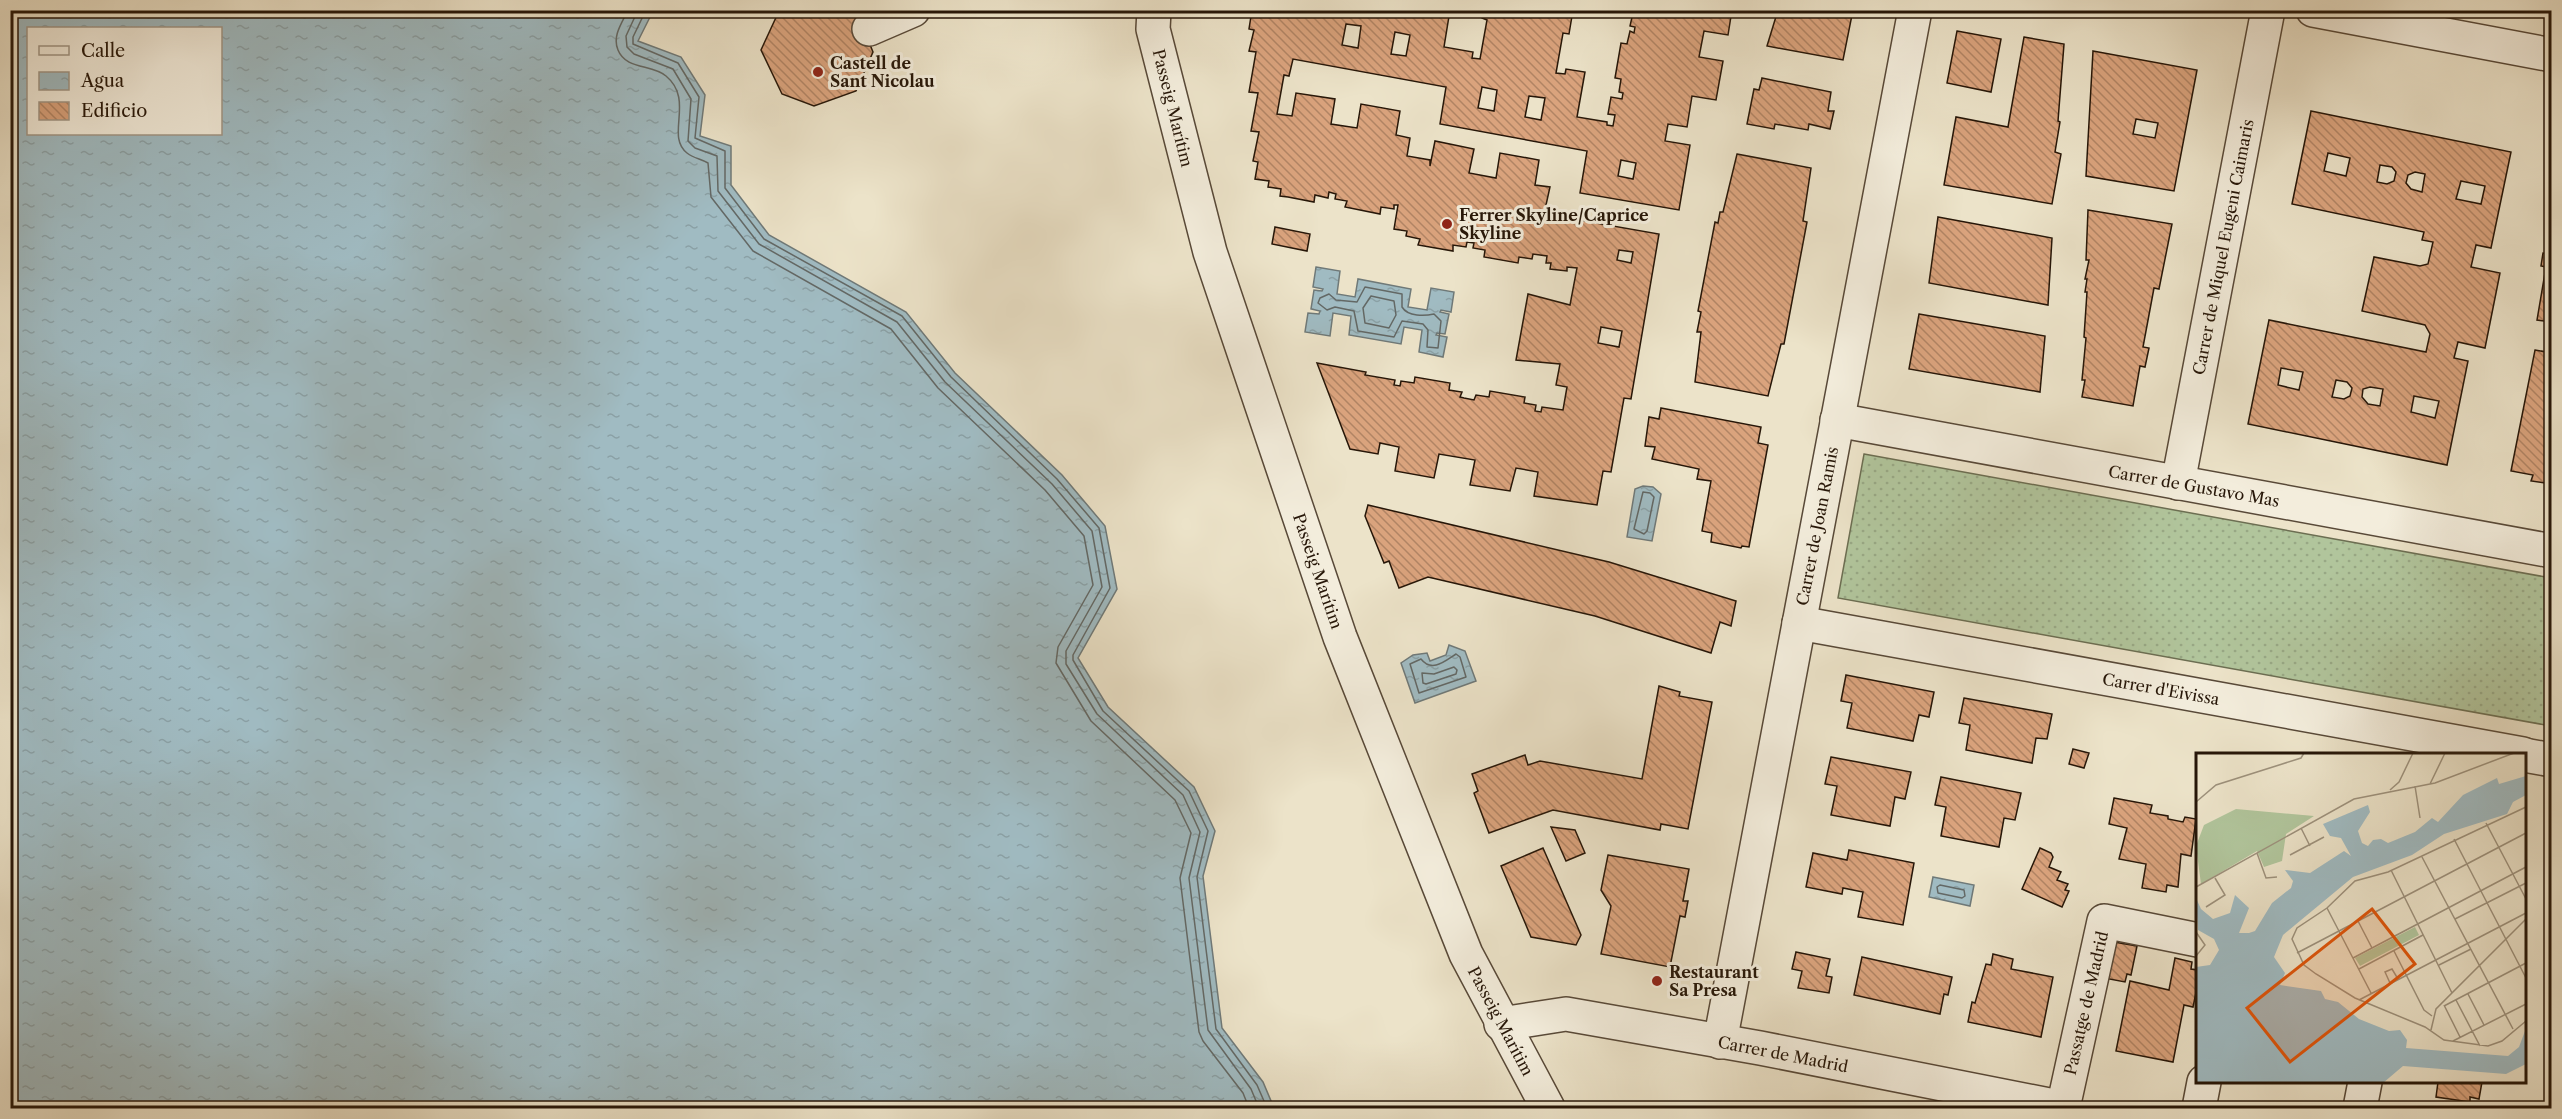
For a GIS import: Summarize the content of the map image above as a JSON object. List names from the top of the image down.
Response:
{
  "streets": {
    "street": [
      "Passeig Marítim",
      "Carrer de Miquel Eugeni Caimaris",
      "Carrer de Gustavo Mas",
      "Carrer de Joan Ramis",
      "Carrer d'Eivissa",
      "Passatge de Madrid",
      "Carrer de Madrid"
    ]
  },
  "crossings": [
    ["Passeig Marítim", "Carrer de Madrid"],
    ["Carrer de Miquel Eugeni Caimaris", "Carrer de Gustavo Mas"],
    ["Carrer de Gustavo Mas", "Carrer de Joan Ramis"],
    ["Carrer de Joan Ramis", "Carrer d'Eivissa"],
    ["Carrer de Joan Ramis", "Carrer de Madrid"],
    ["Passatge de Madrid", "Carrer de Madrid"]
  ],
  "places": ["Castell de Sant Nicolau", "Ferrer Skyline/Caprice Skyline", "Restaurant Sa Presa"],
  "legend": ["Calle", "Agua", "Edificio"]
}
